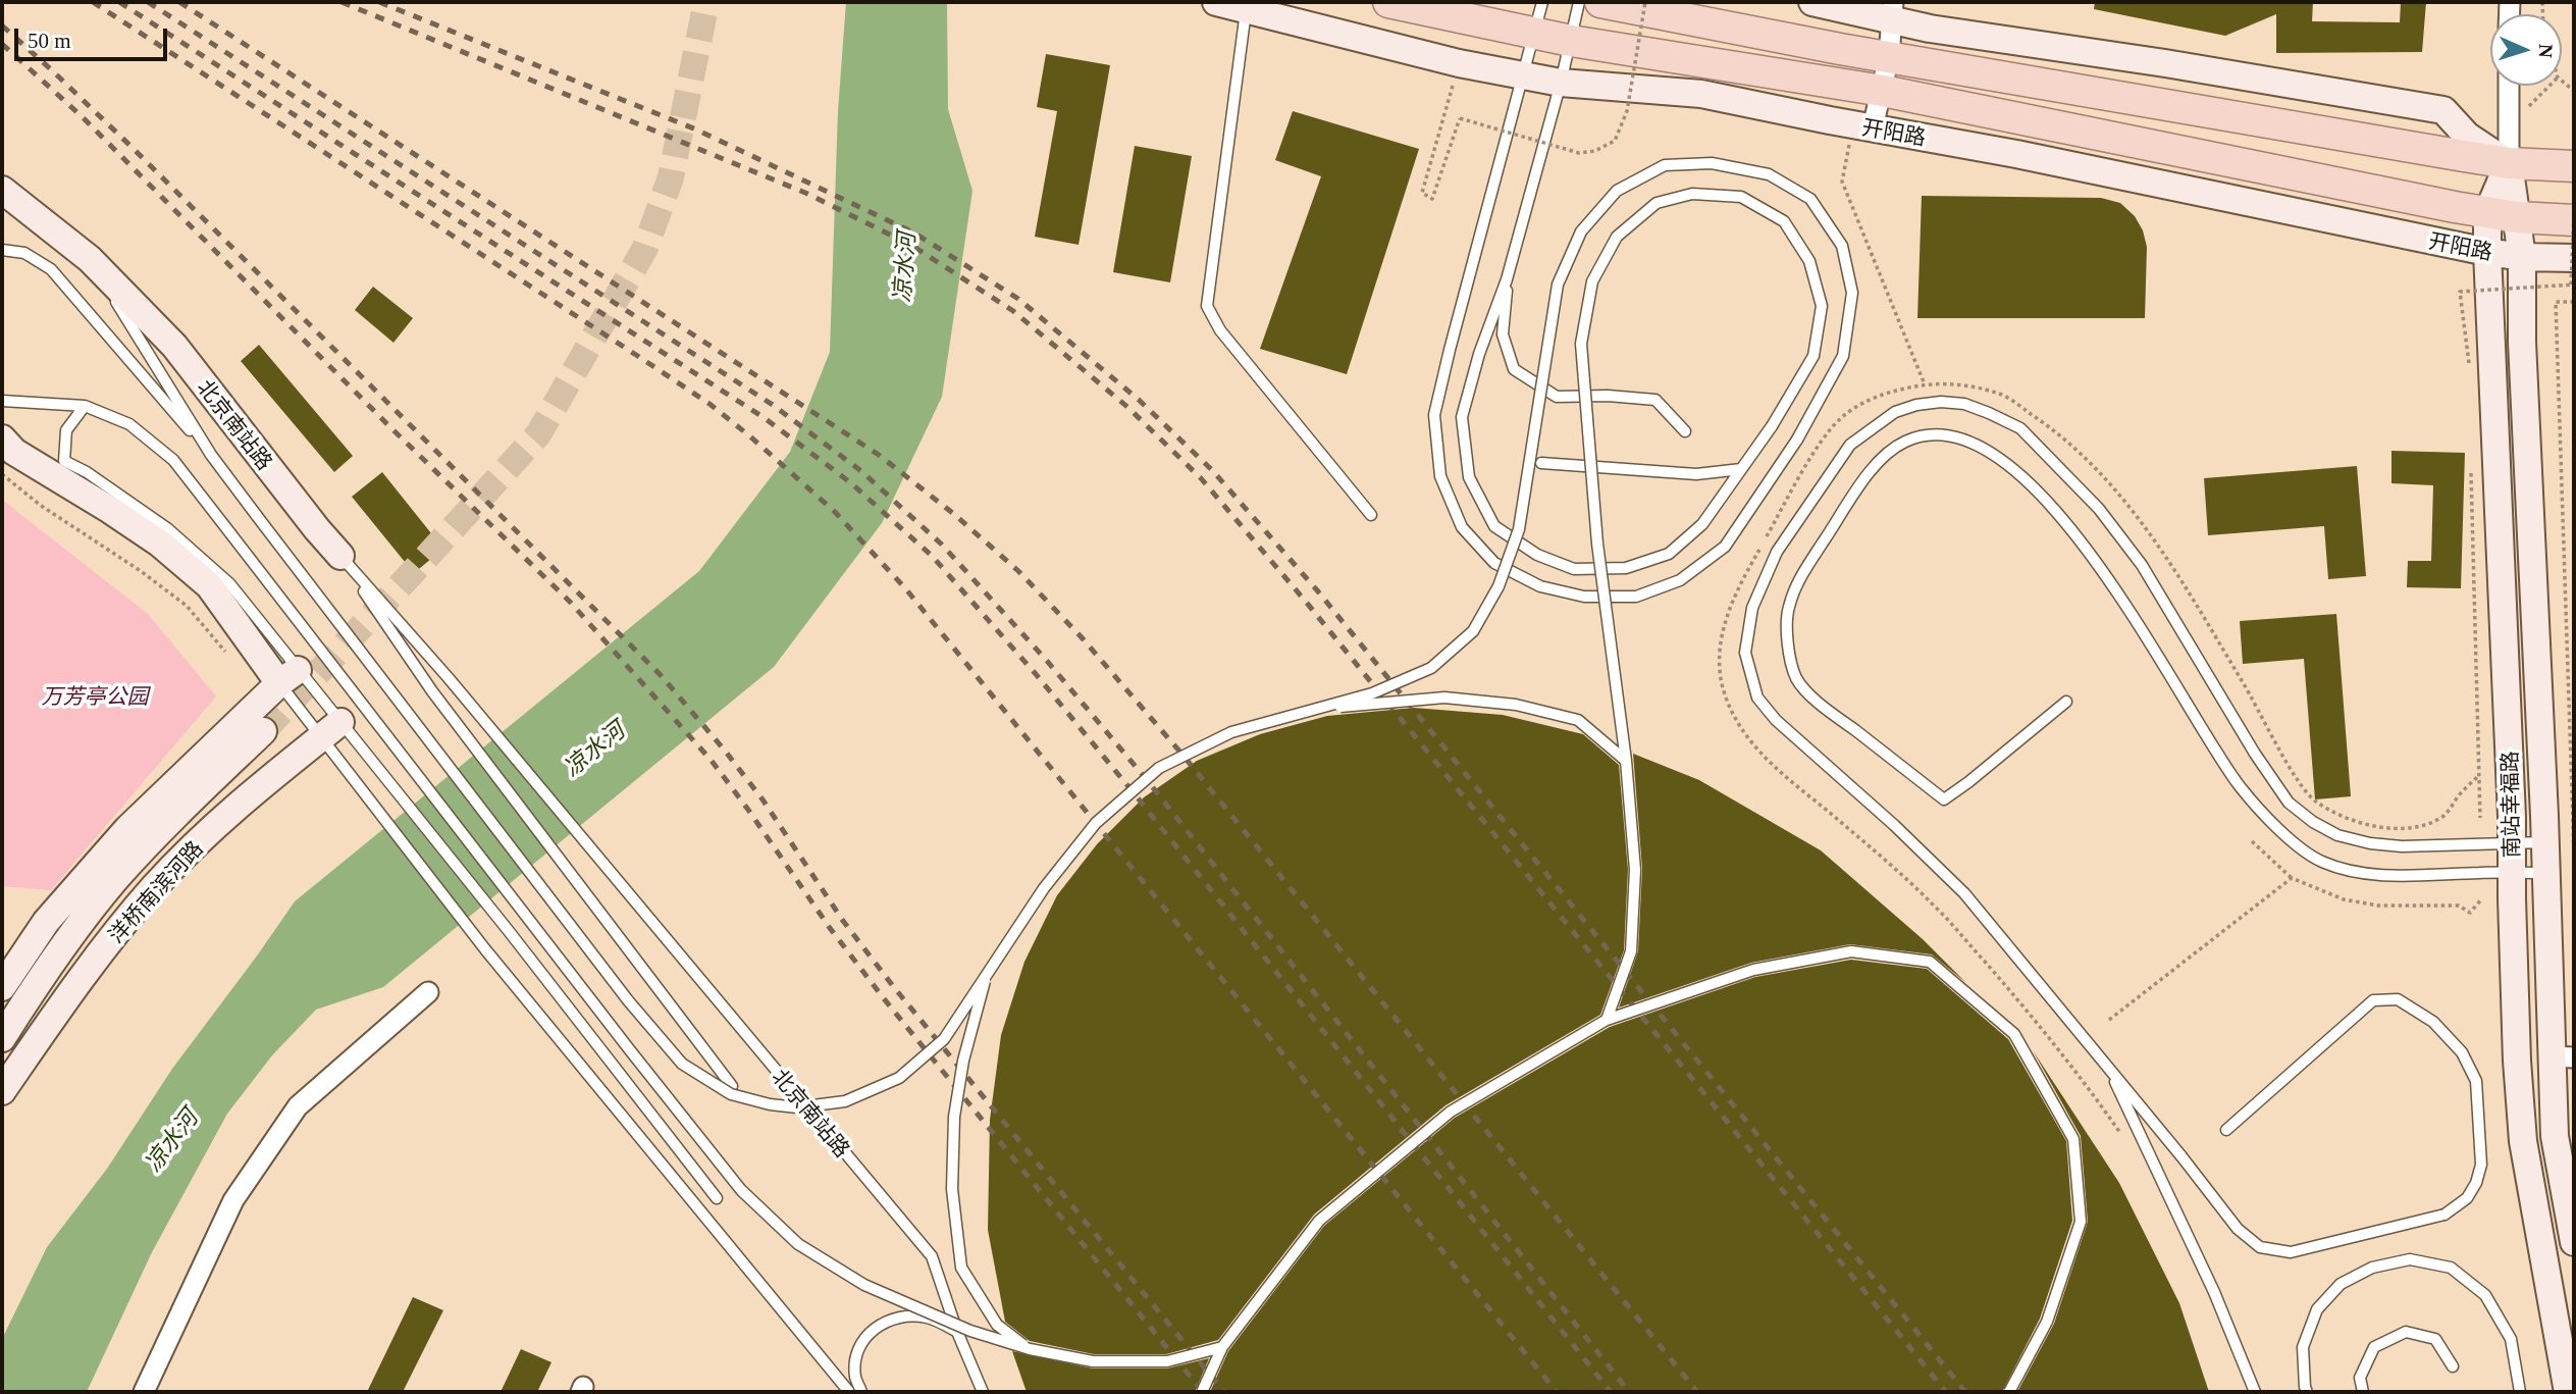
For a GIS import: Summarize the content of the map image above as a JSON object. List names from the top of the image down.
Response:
{
  "streets": {
    "main road": ["开阳路"],
    "street": ["北京南站路", "南站幸福路", "洋桥南滨河路"]
  },
  "crossings": [
    ["开阳路", "南站幸福路"]
  ],
  "water": ["凉水河"],
  "parks": ["万芳亭公园"],
  "scale_bar": "50 m",
  "north": "right"
}
